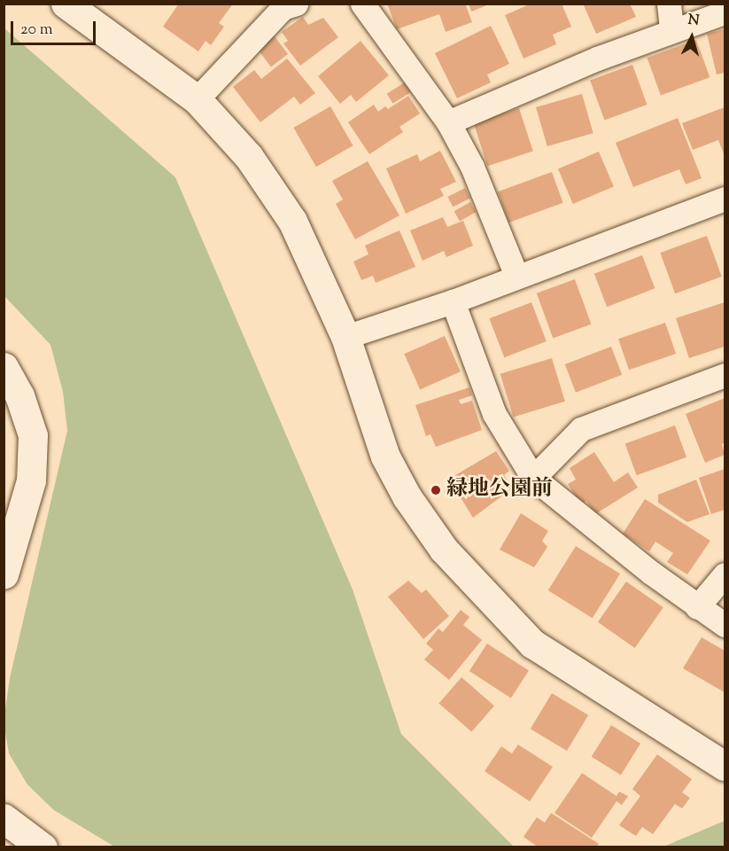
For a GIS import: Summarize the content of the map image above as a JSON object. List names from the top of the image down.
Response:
{
  "places": ["緑地公園前"],
  "scale_bar": "20 m",
  "north": "top"
}
